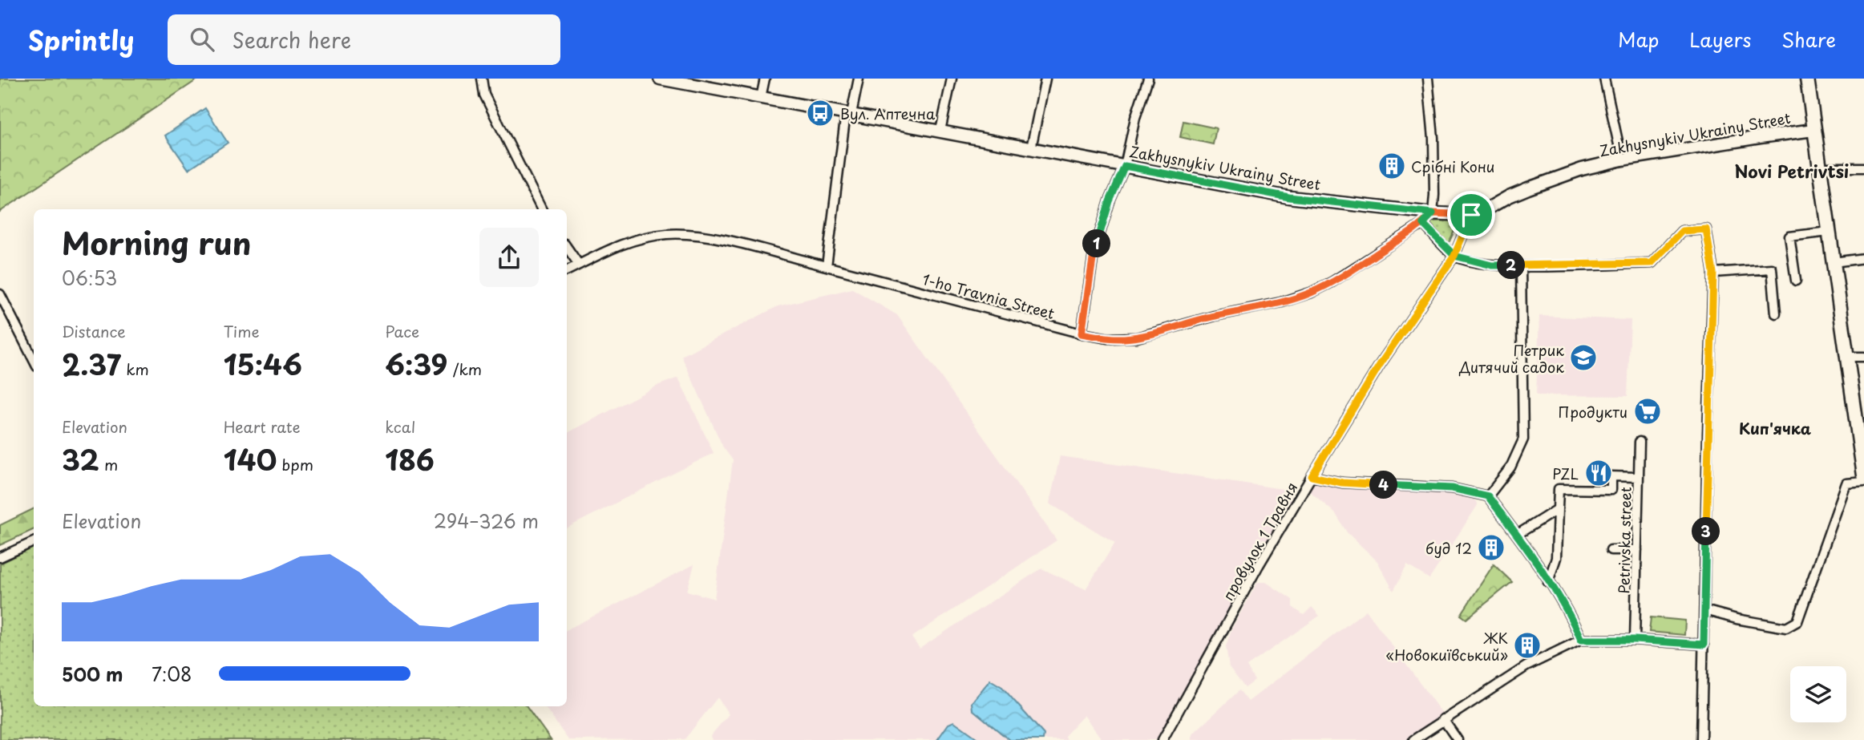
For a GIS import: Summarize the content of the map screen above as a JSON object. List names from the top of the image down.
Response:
{
  "streets": {
    "street": [
      "Zakhysnykiv Ukrainy Street",
      "1-ho Travnia Street",
      "Petrivska street",
      "провулок 1 Травня"
    ]
  },
  "crossings": [
    ["Zakhysnykiv Ukrainy Street", "1-ho Travnia Street"],
    ["Zakhysnykiv Ukrainy Street", "провулок 1 Травня"]
  ],
  "districts": ["Novi Petrivtsi", "Кип'ячка"],
  "places": {
    "bus stop": ["Вул. Аптечна"],
    "building": ["Срібні Кони", "буд 12", "ЖК «Новокиївський»"],
    "school or university": ["Петрик Дитячий садок"],
    "supermarket": ["Продукти"],
    "restaurant": ["PZL"]
  },
  "page": {
    "header": "Sprintly",
    "search": "Search here",
    "nav": ["Map", "Layers", "Share"],
    "heading": ["Morning run", "06:53"],
    "pins": [
      "1",
      "2",
      "4",
      "3"
    ],
    "stats": [
      ["Distance", "2.37 km"],
      ["Time", "15:46"],
      ["Pace", "6:39 /km"],
      ["Elevation", "32 m"],
      ["Heart rate", "140 bpm"],
      ["kcal", "186"]
    ],
    "chart": ["Elevation", "294–326 m"],
    "list": [
      {
        "name": "500 m",
        "note": "7:08"
      }
    ]
  }
}
